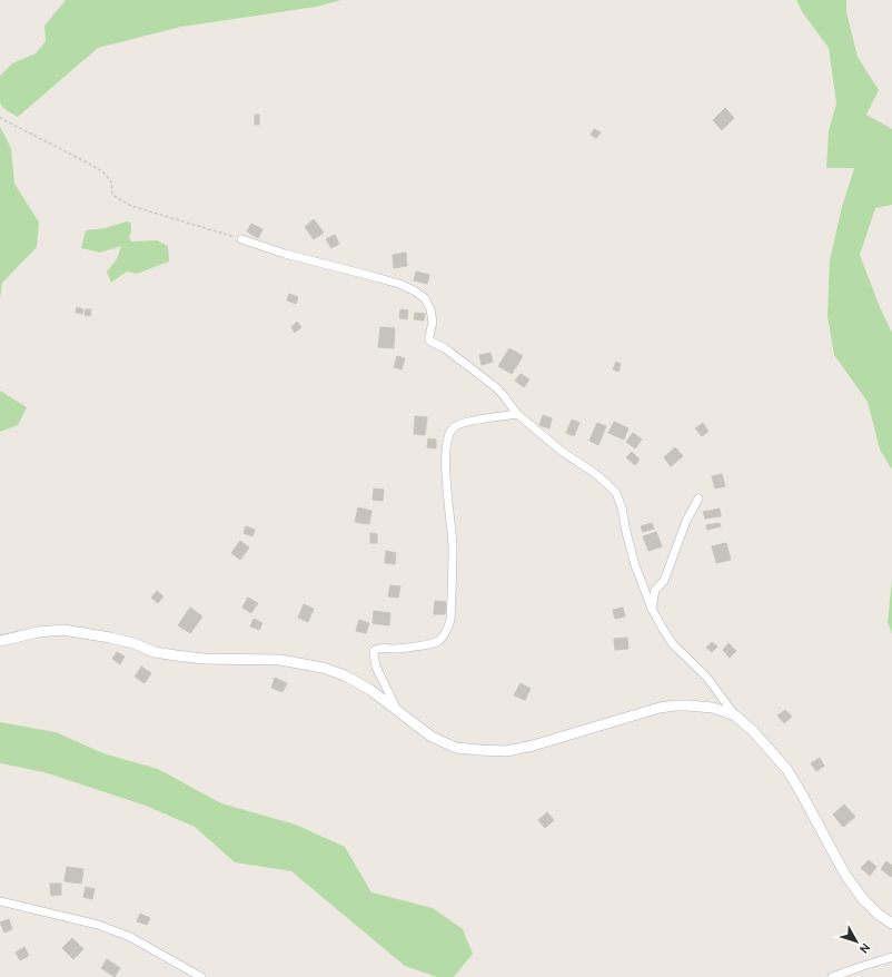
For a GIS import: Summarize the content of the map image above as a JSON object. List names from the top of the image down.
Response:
{
  "north": "bottom right"
}
